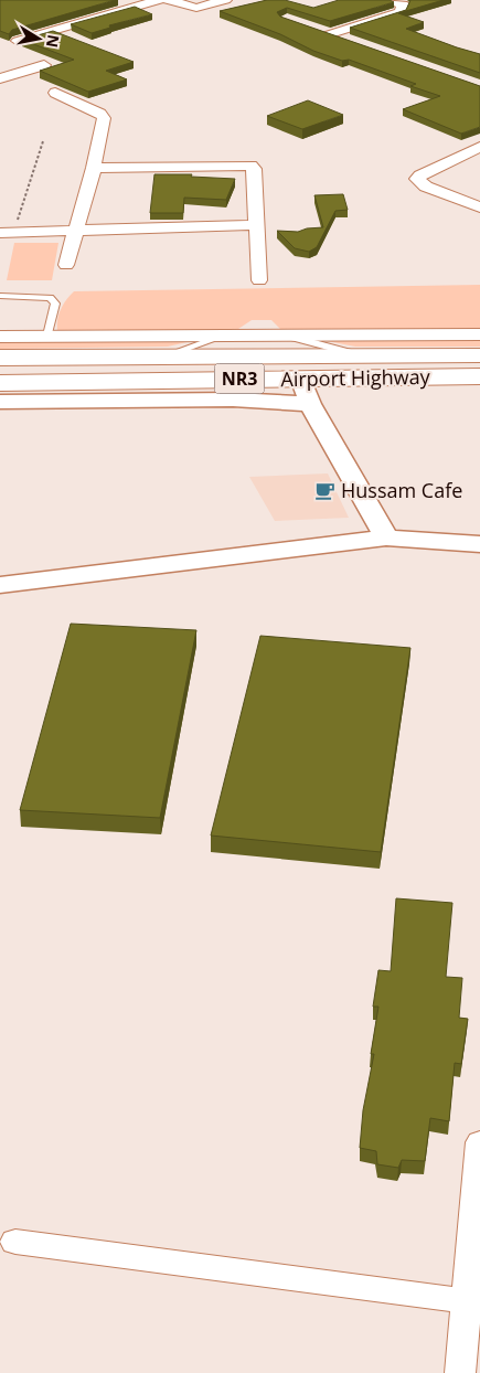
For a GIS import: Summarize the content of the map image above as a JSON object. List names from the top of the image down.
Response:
{
  "streets": {
    "highway": ["Airport Highway", "NR3"]
  },
  "places": {
    "cafe": ["Hussam Cafe"]
  },
  "north": "right"
}
